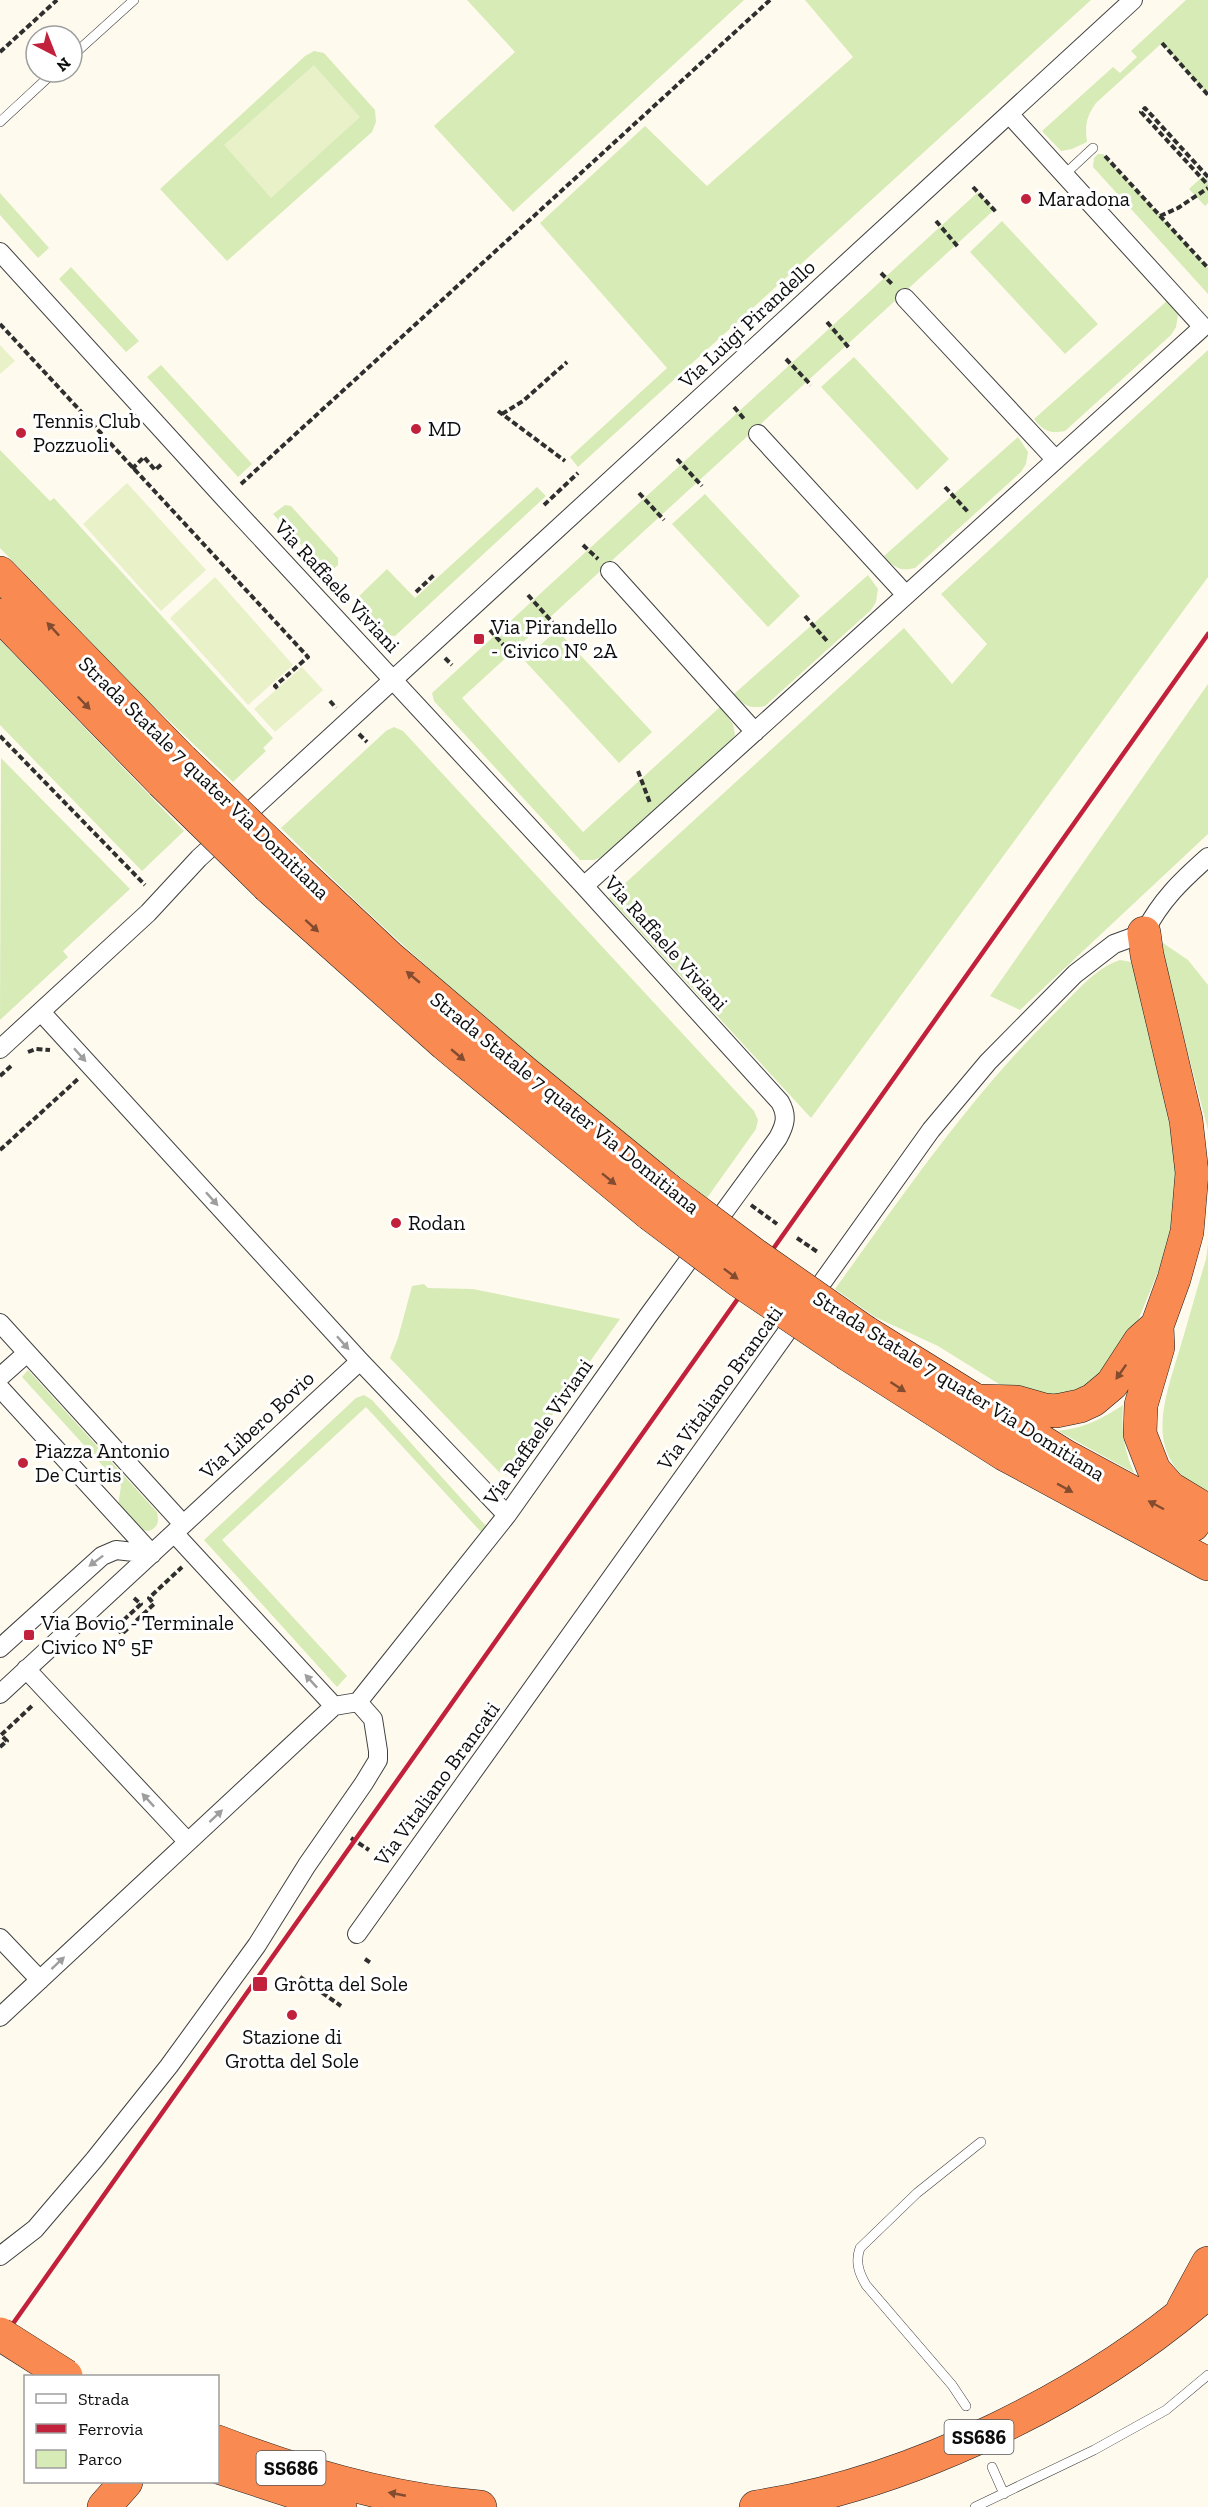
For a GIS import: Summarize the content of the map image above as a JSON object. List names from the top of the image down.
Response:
{
  "streets": {
    "highway": ["Strada Statale 7 quater Via Domitiana", "SS686"],
    "street": [
      "Via Luigi Pirandello",
      "Via Raffaele Viviani",
      "Via Vitaliano Brancati",
      "Via Libero Bovio"
    ]
  },
  "crossings": [
    ["Via Luigi Pirandello", "Via Raffaele Viviani"]
  ],
  "places": {
    "other": [
      "Maradona",
      "MD",
      "Tennis Club Pozzuoli",
      "Rodan",
      "Piazza Antonio De Curtis",
      "Stazione di Grotta del Sole"
    ],
    "transit": ["Via Pirandello - Civico N° 2A", "Via Bovio - Terminale Civico N° 5F", "Grotta del Sole"]
  },
  "legend": ["Strada", "Ferrovia", "Parco"],
  "north": "bottom right"
}
